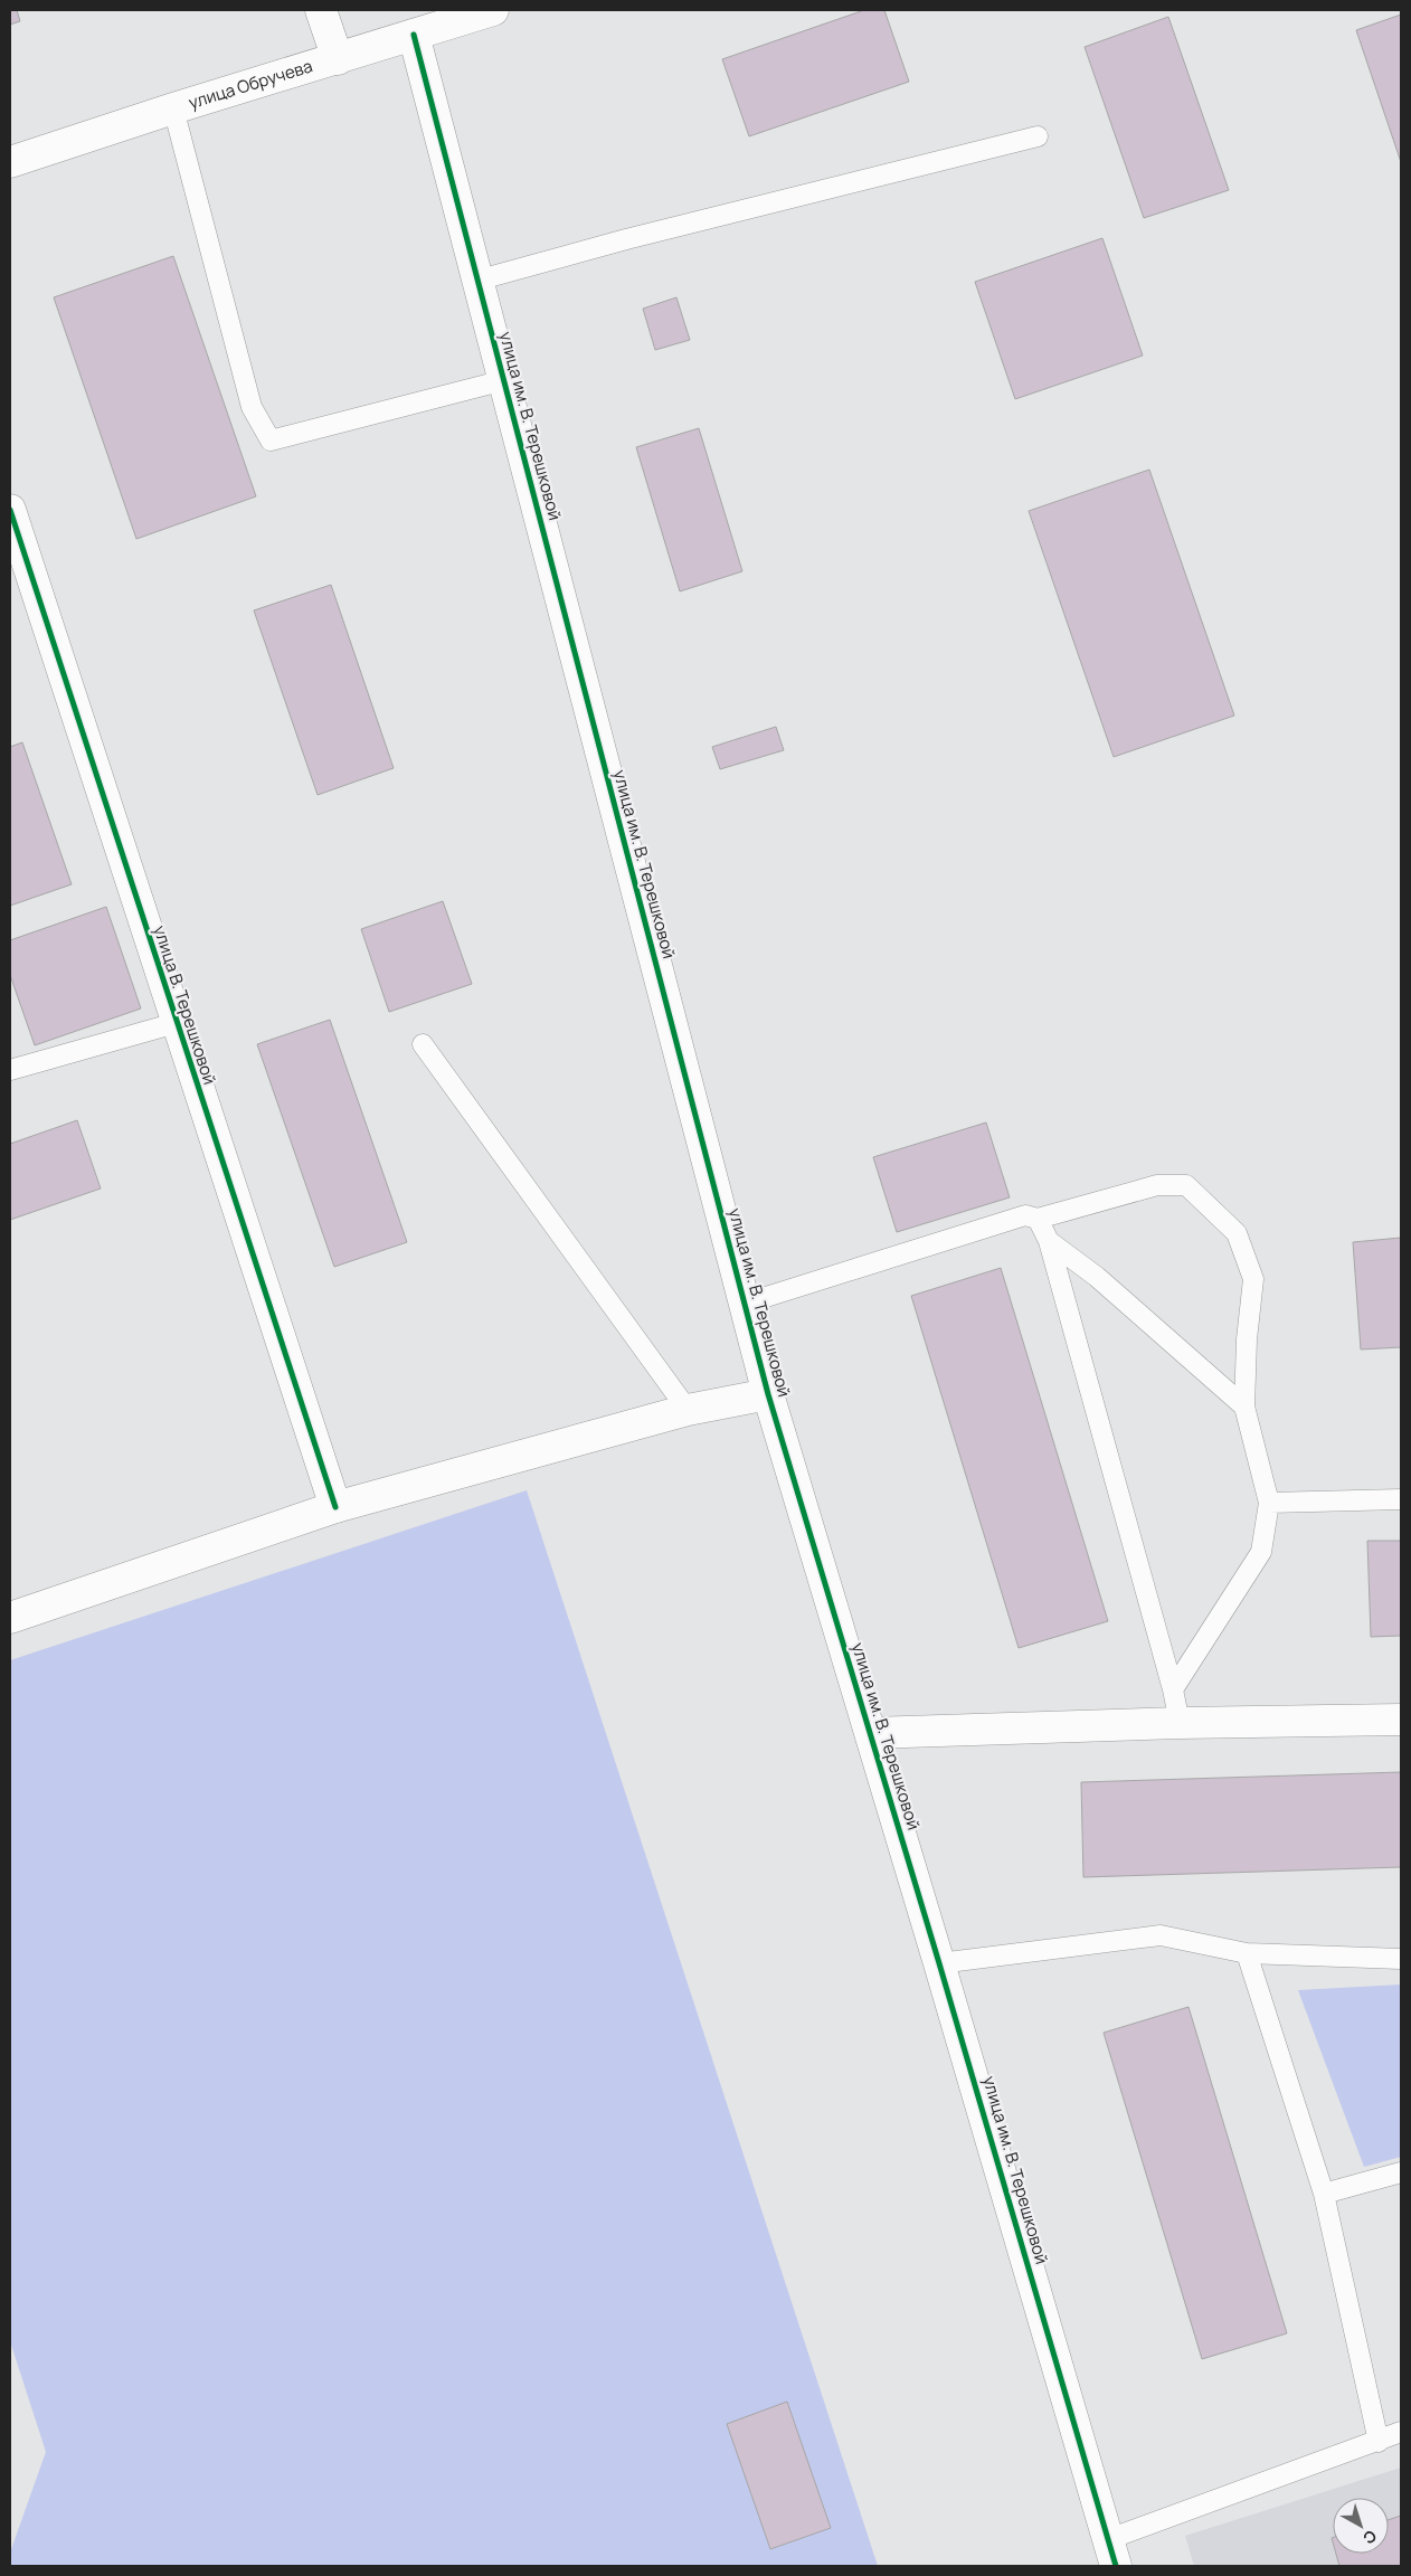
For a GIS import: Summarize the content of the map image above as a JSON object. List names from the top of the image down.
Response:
{
  "streets": {
    "street": ["улица Обручева", "улица им. В. Терешковой", "улица В. Терешковой"]
  },
  "crossings": [
    ["улица Обручева", "улица им. В. Терешковой"]
  ],
  "north": "bottom right"
}
